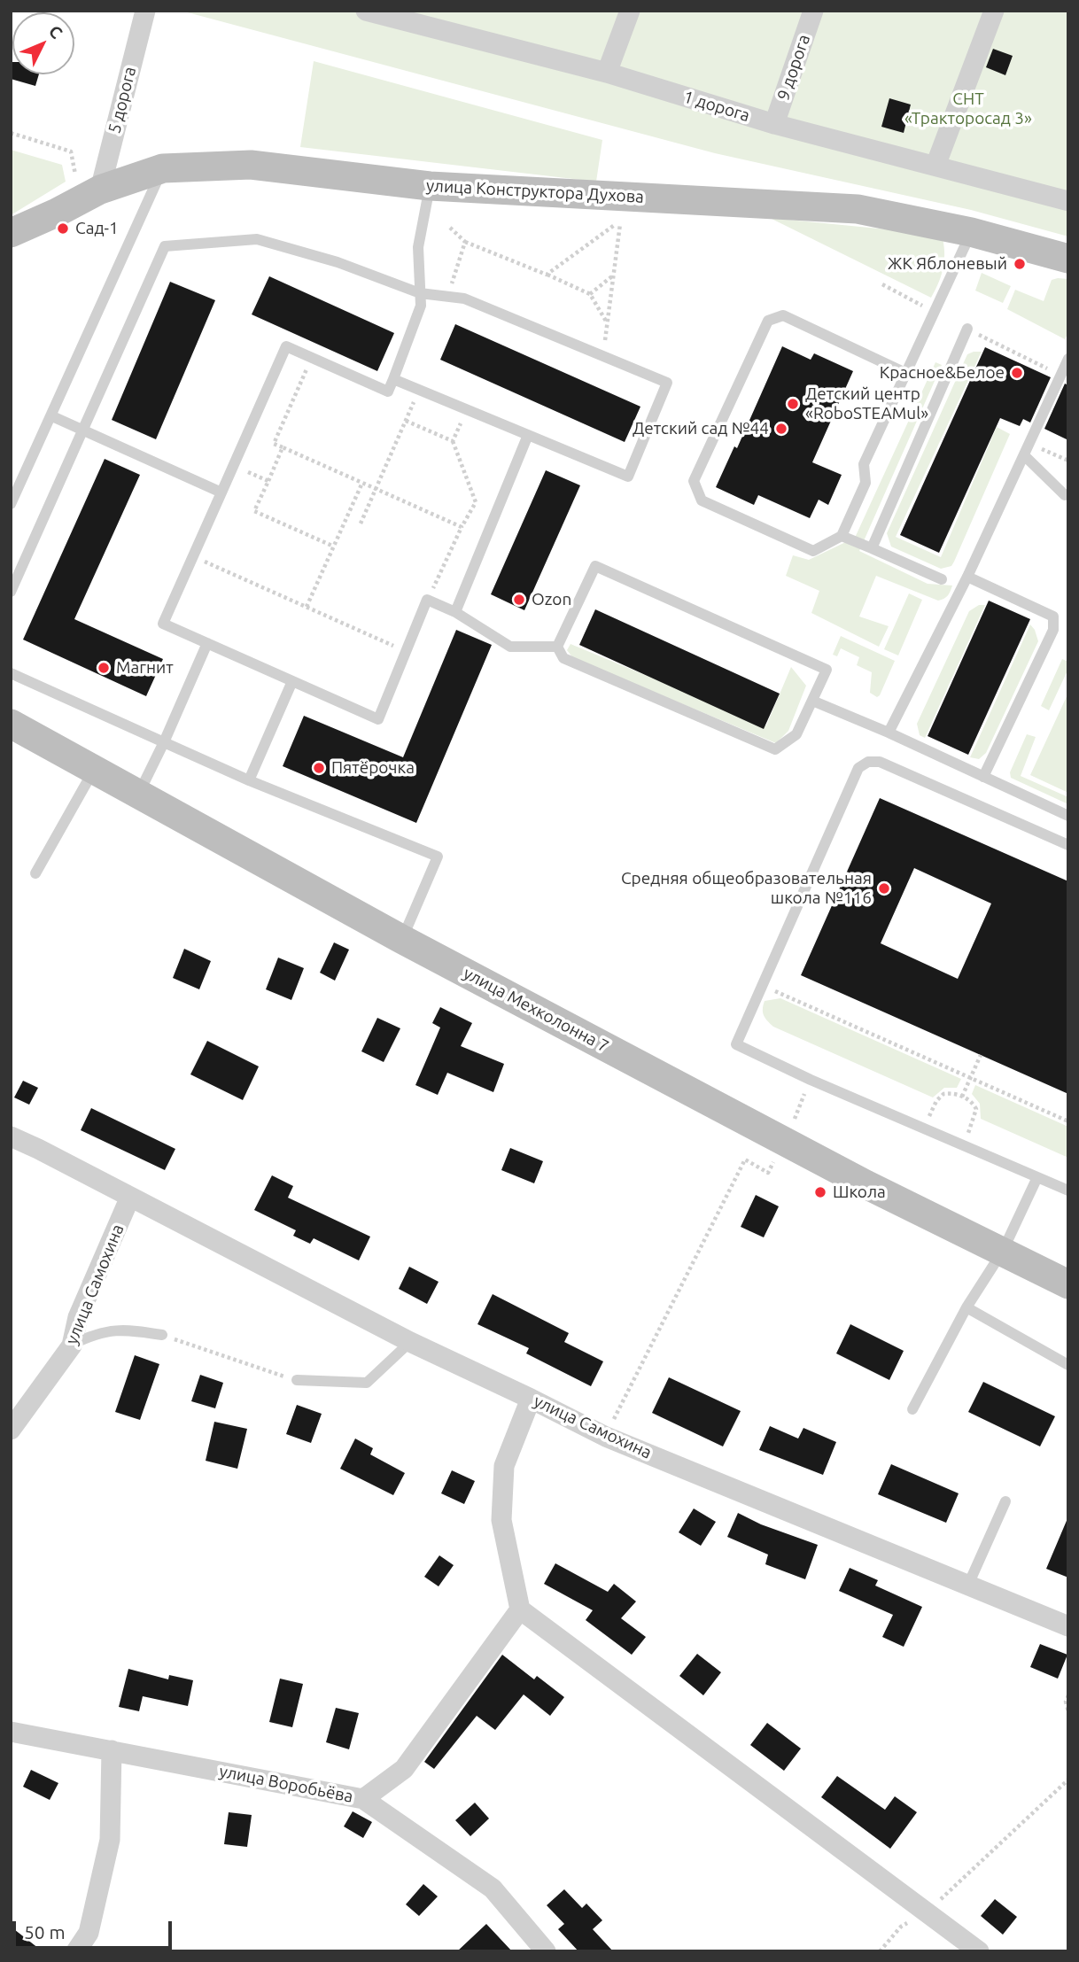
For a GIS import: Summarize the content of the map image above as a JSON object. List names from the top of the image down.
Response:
{
  "streets": {
    "street": [
      "9 дорога",
      "5 дорога",
      "1 дорога",
      "улица Конструктора Духова",
      "улица Мехколонна 7",
      "улица Самохина",
      "улица Воробьёва"
    ]
  },
  "crossings": [
    ["9 дорога", "1 дорога"],
    ["5 дорога", "улица Конструктора Духова"]
  ],
  "parks": ["СНТ «Тракторосад 3»"],
  "places": [
    "Сад-1",
    "ЖК Яблоневый",
    "Красное&Белое",
    "Детский центр «RoboSTEAMul»",
    "Детский сад №44",
    "Ozon",
    "Магнит",
    "Пятёрочка",
    "Средняя общеобразовательная школа №116",
    "Школа"
  ],
  "scale_bar": "50 m",
  "north": "top right"
}
